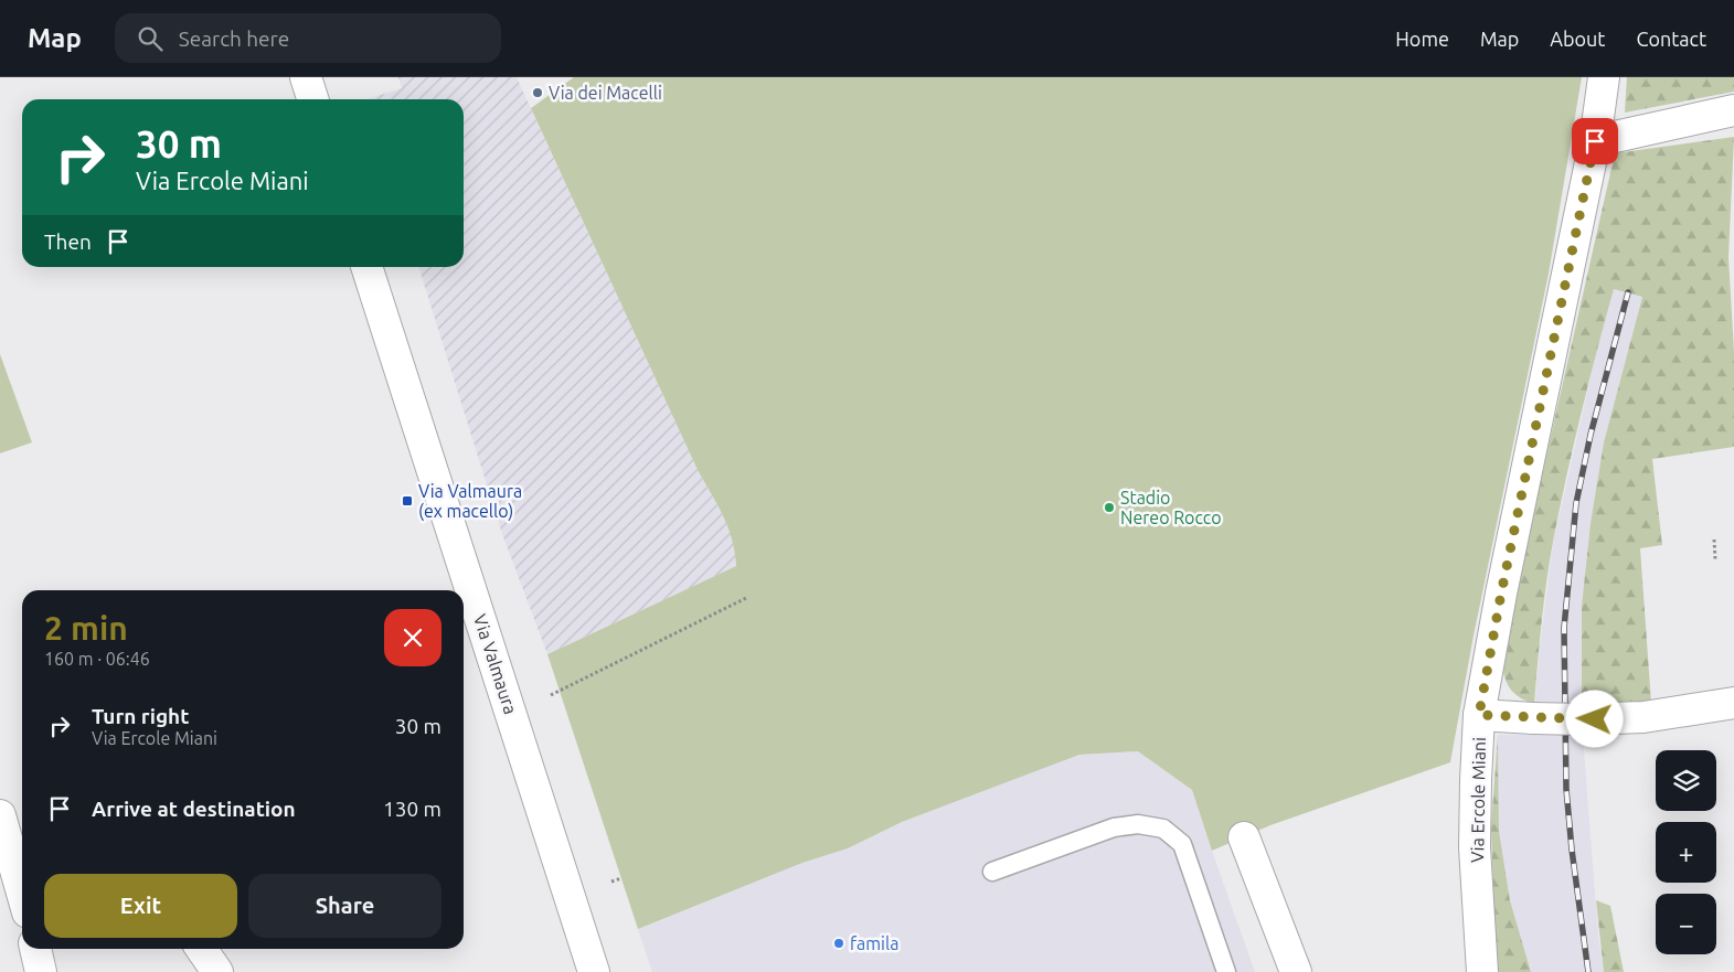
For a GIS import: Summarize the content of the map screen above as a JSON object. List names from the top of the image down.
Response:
{
  "streets": {
    "street": ["Via Valmaura", "Via Ercole Miani"]
  },
  "places": {
    "other": ["Via dei Macelli", "Stadio Nereo Rocco", "famila"],
    "transit": ["Via Valmaura (ex macello)"]
  },
  "page": {
    "header": "Map",
    "search": "Search here",
    "nav": [
      "Home",
      "Map",
      "About",
      "Contact"
    ],
    "turn": ["30 m", "Via Ercole Miani"],
    "then": "Then",
    "heading": ["2 min", "160 m · 06:46"],
    "list": [
      {
        "name": "Turn right",
        "note": "Via Ercole Miani",
        "value": "30 m"
      },
      {
        "name": "Arrive at destination",
        "value": "130 m"
      }
    ],
    "map_buttons": ["+", "−"],
    "buttons": ["Exit", "Share"]
  }
}
